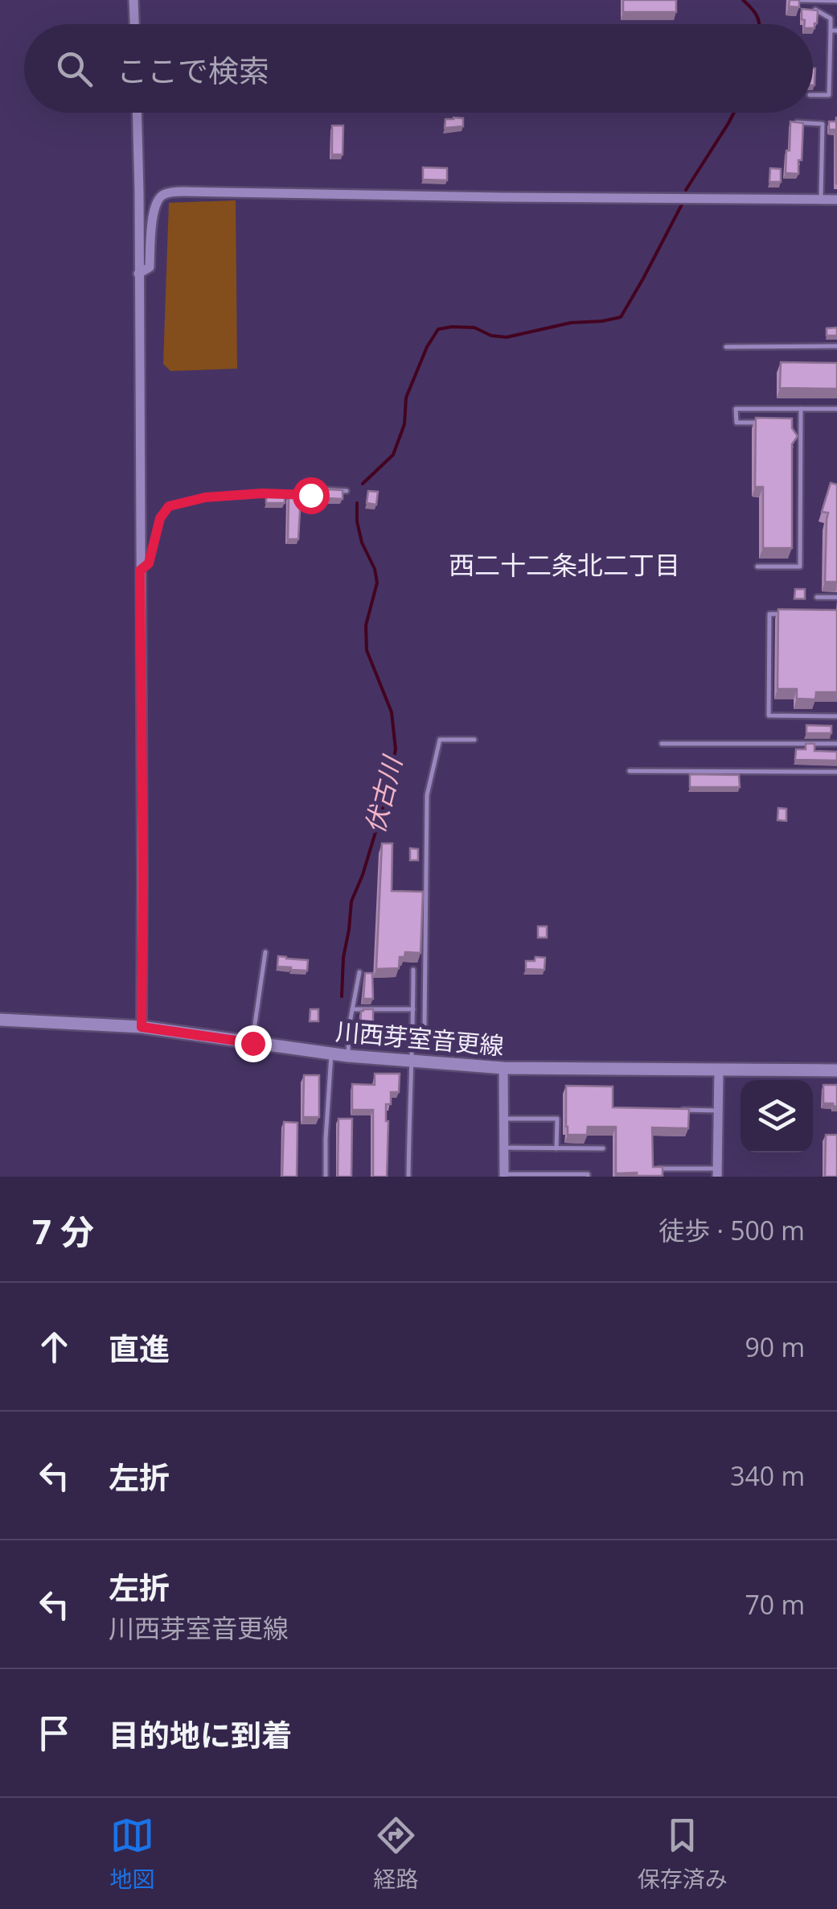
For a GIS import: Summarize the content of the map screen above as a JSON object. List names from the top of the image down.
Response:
{
  "streets": {
    "main road": ["川西芽室音更線"]
  },
  "districts": ["西二十二条北二丁目"],
  "water": ["伏古川"],
  "page": {
    "search": "ここで検索",
    "heading": ["7 分", "徒歩 · 500 m"],
    "list": [
      ["直進", "90 m"],
      ["左折", "340 m"],
      ["左折", "川西芽室音更線", "70 m"],
      "目的地に到着"
    ],
    "nav": ["地図", "経路", "保存済み"]
  }
}
